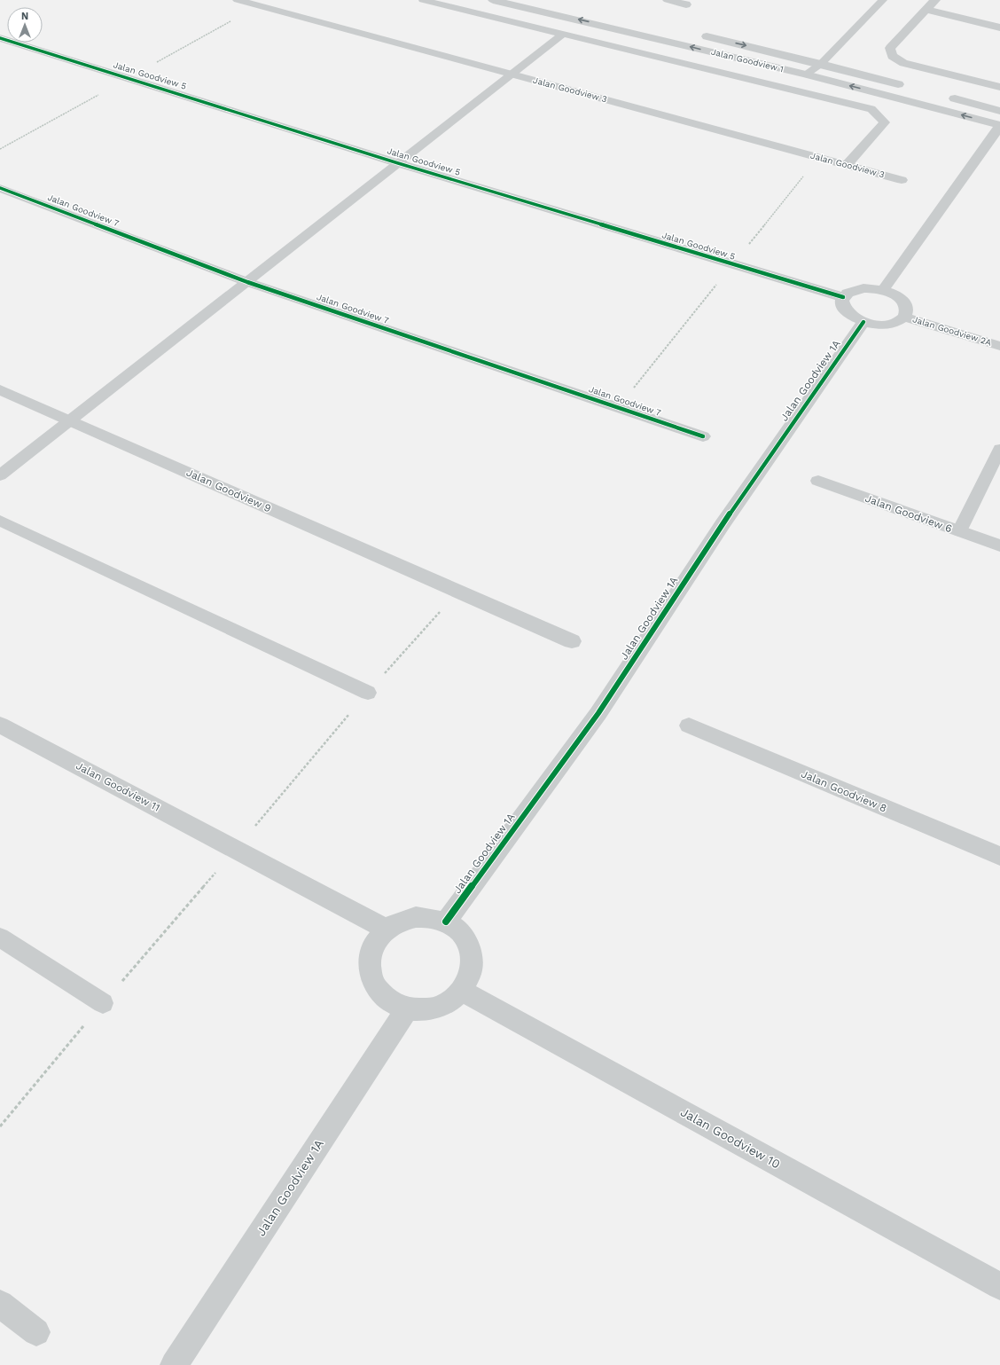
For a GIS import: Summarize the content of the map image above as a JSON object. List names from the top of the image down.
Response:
{
  "streets": {
    "street": [
      "Jalan Goodview 1",
      "Jalan Goodview 5",
      "Jalan Goodview 3",
      "Jalan Goodview 7",
      "Jalan Goodview 2A",
      "Jalan Goodview 1A",
      "Jalan Goodview 9",
      "Jalan Goodview 6",
      "Jalan Goodview 11",
      "Jalan Goodview 8",
      "Jalan Goodview 10"
    ]
  },
  "crossings": [
    ["Jalan Goodview 1A", "Jalan Goodview 11"],
    ["Jalan Goodview 1A", "Jalan Goodview 10"],
    ["Jalan Goodview 11", "Jalan Goodview 10"]
  ],
  "north": "top"
}
